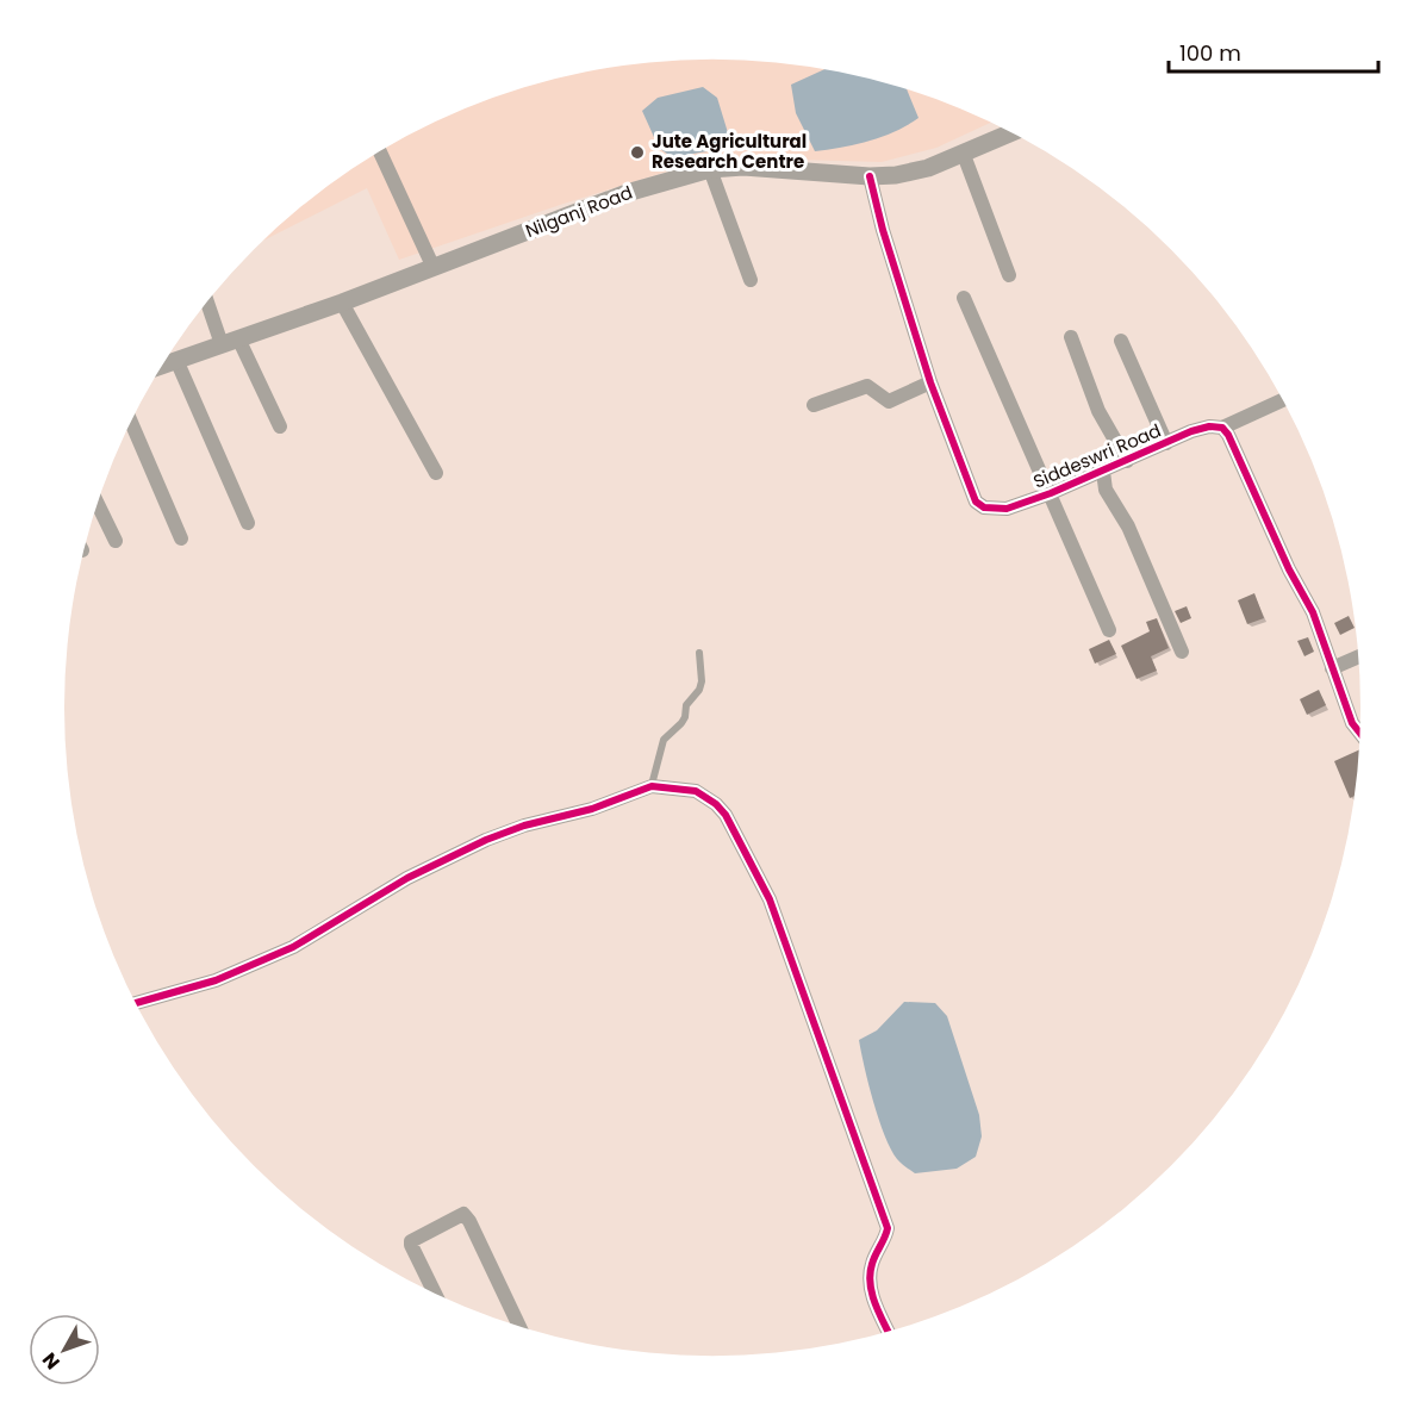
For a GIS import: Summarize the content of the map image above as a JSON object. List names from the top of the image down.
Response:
{
  "streets": {
    "street": ["Nilganj Road", "Siddeswri Road"]
  },
  "crossings": [
    ["Nilganj Road", "Siddeswri Road"]
  ],
  "places": ["Jute Agricultural Research Centre"],
  "scale_bar": "100 m",
  "north": "bottom left"
}
